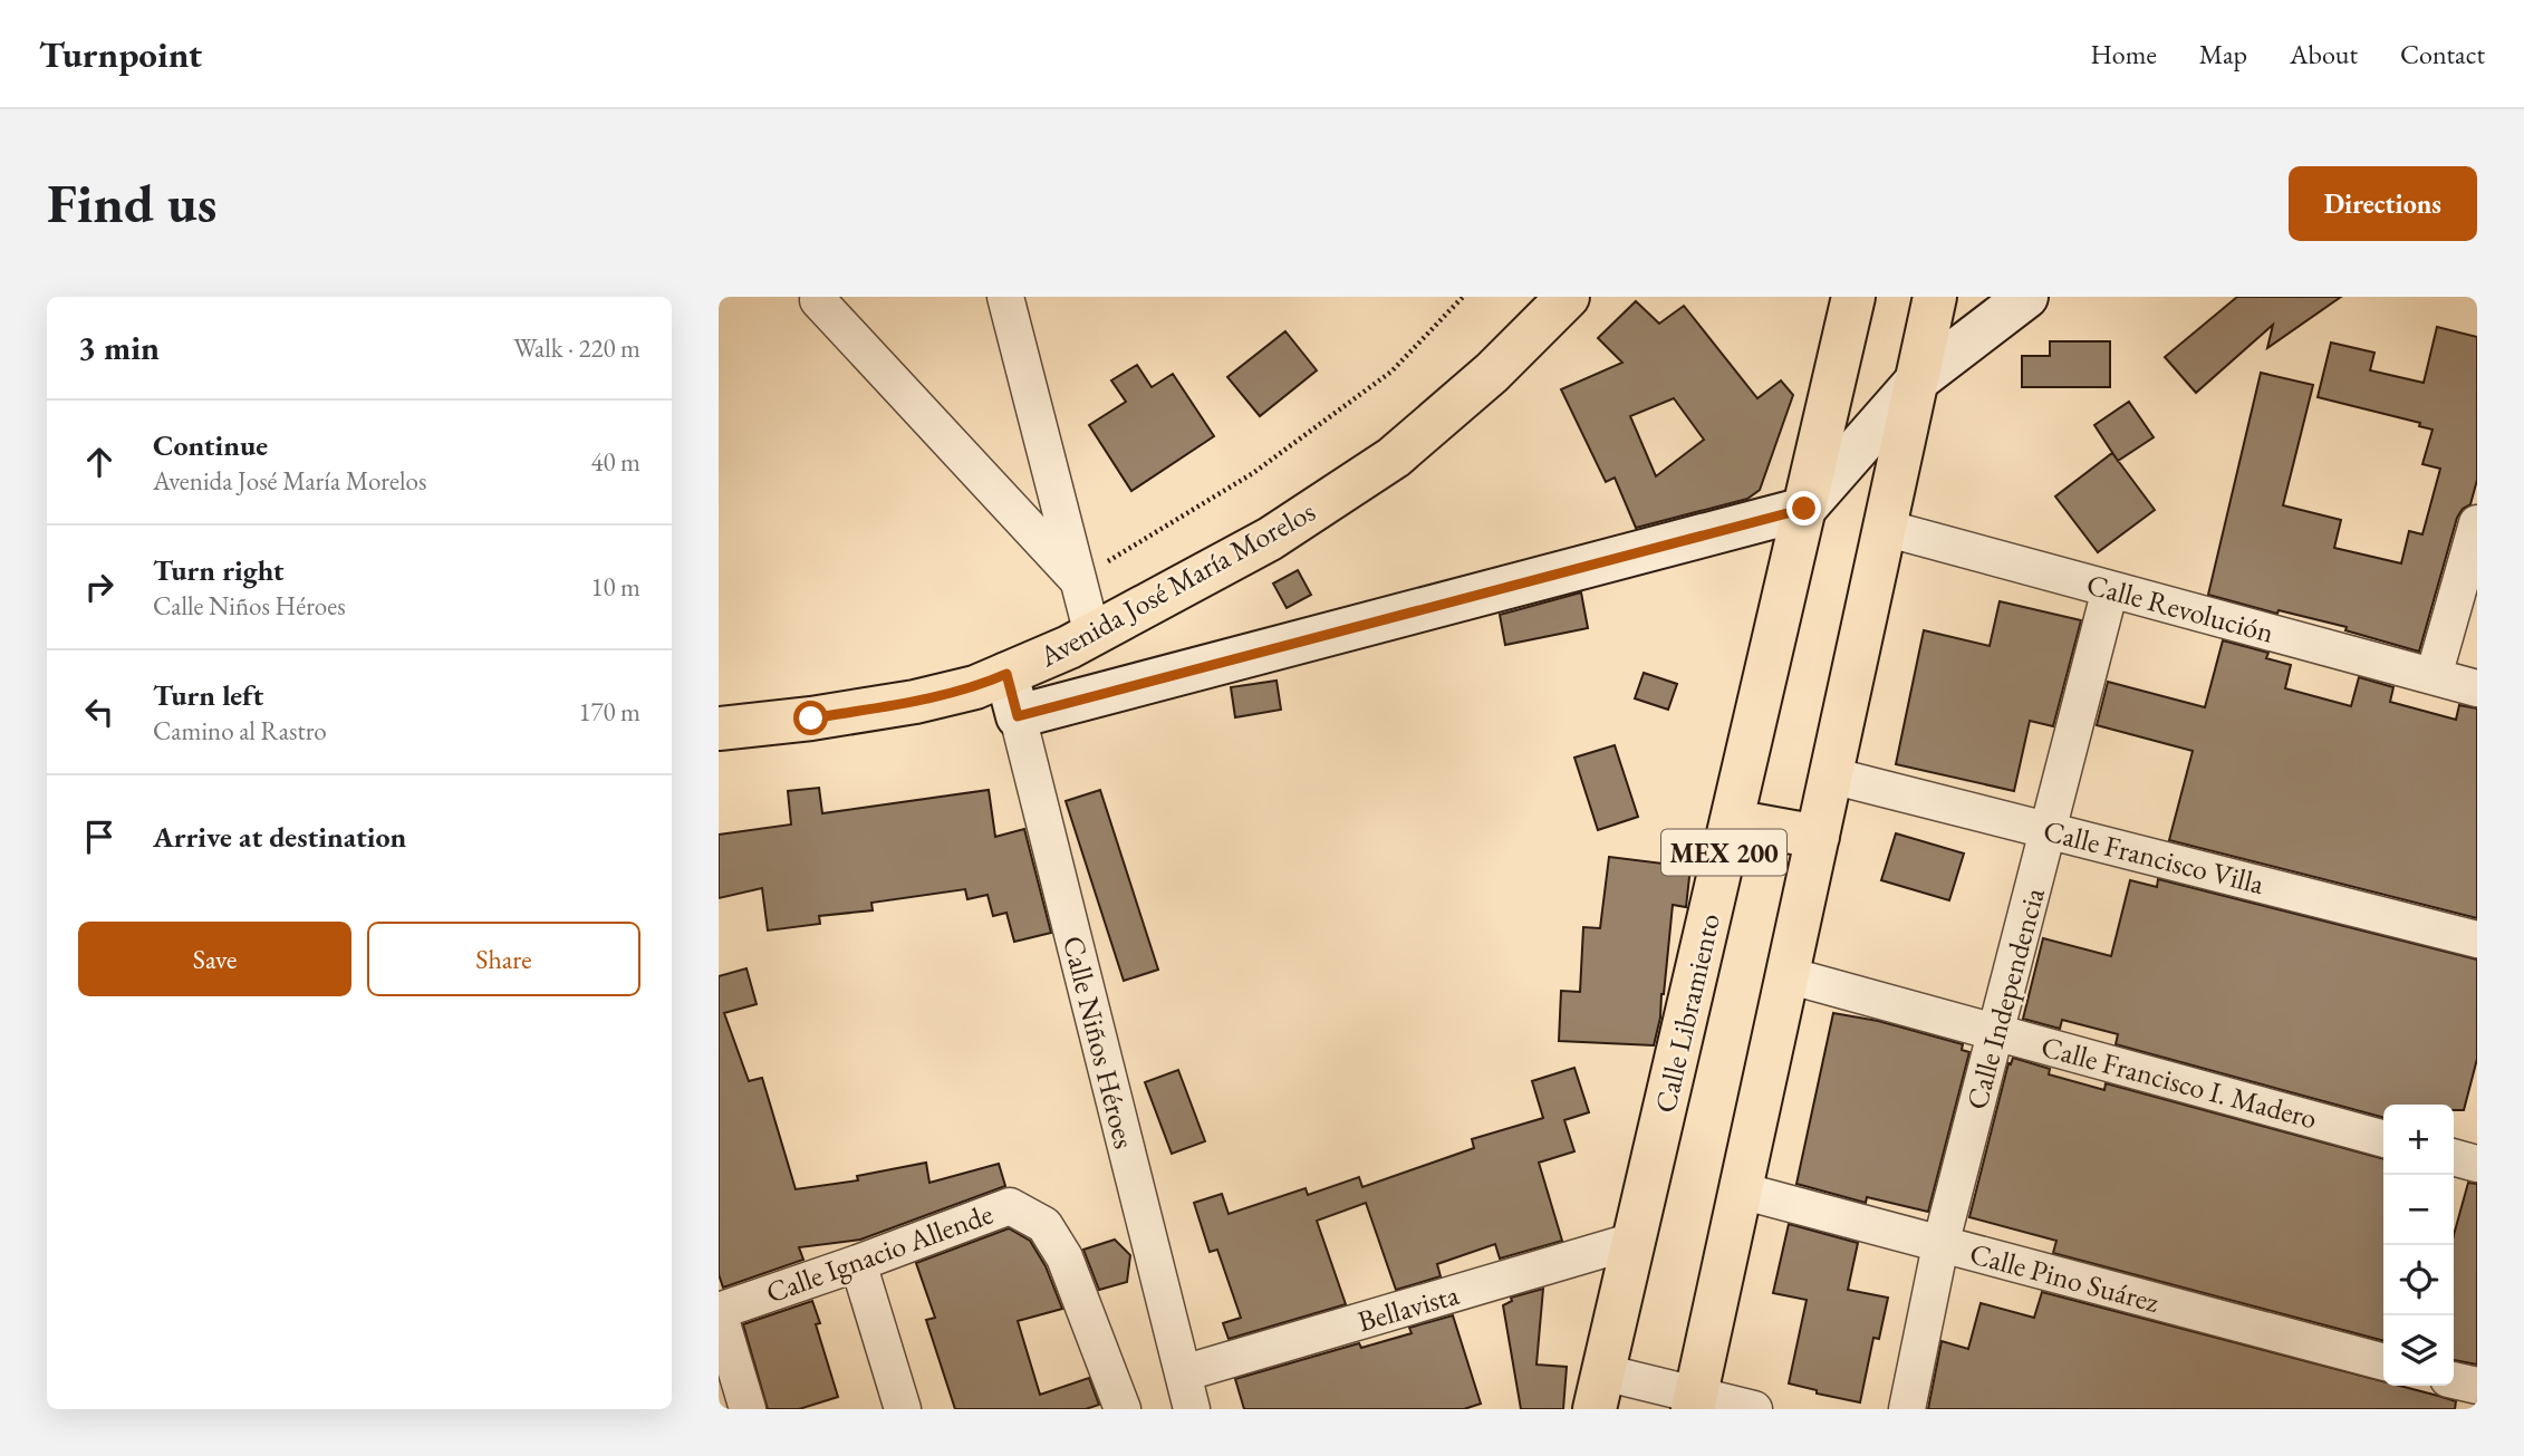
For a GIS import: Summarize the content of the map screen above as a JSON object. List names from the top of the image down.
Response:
{
  "streets": {
    "main road": ["Avenida José María Morelos", "MEX 200", "Calle Libramiento"],
    "street": [
      "Calle Revolución",
      "Calle Francisco Villa",
      "Calle Independencia",
      "Calle Niños Héroes",
      "Calle Francisco I. Madero",
      "Calle Ignacio Allende",
      "Calle Pino Suárez",
      "Bellavista"
    ]
  },
  "crossings": [
    ["Avenida José María Morelos", "Calle Niños Héroes"],
    ["Calle Revolución", "MEX 200"],
    ["Calle Revolución", "Calle Independencia"],
    ["MEX 200", "Calle Francisco Villa"],
    ["MEX 200", "Calle Francisco I. Madero"],
    ["MEX 200", "Calle Pino Suárez"],
    ["Calle Francisco Villa", "Calle Independencia"],
    ["Calle Independencia", "Calle Francisco I. Madero"],
    ["Calle Independencia", "Calle Pino Suárez"],
    ["Calle Libramiento", "Bellavista"],
    ["Calle Niños Héroes", "Bellavista"]
  ],
  "page": {
    "header": "Turnpoint",
    "nav": [
      "Home",
      "Map",
      "About",
      "Contact"
    ],
    "buttons": [
      "Directions",
      ["Save", "Share"]
    ],
    "title": "Find us",
    "heading": ["3 min", "Walk · 220 m"],
    "list": [
      ["Continue", "Avenida José María Morelos", "40 m"],
      ["Turn right", "Calle Niños Héroes", "10 m"],
      ["Turn left", "Camino al Rastro", "170 m"],
      "Arrive at destination"
    ],
    "map_buttons": ["+", "−"]
  }
}
